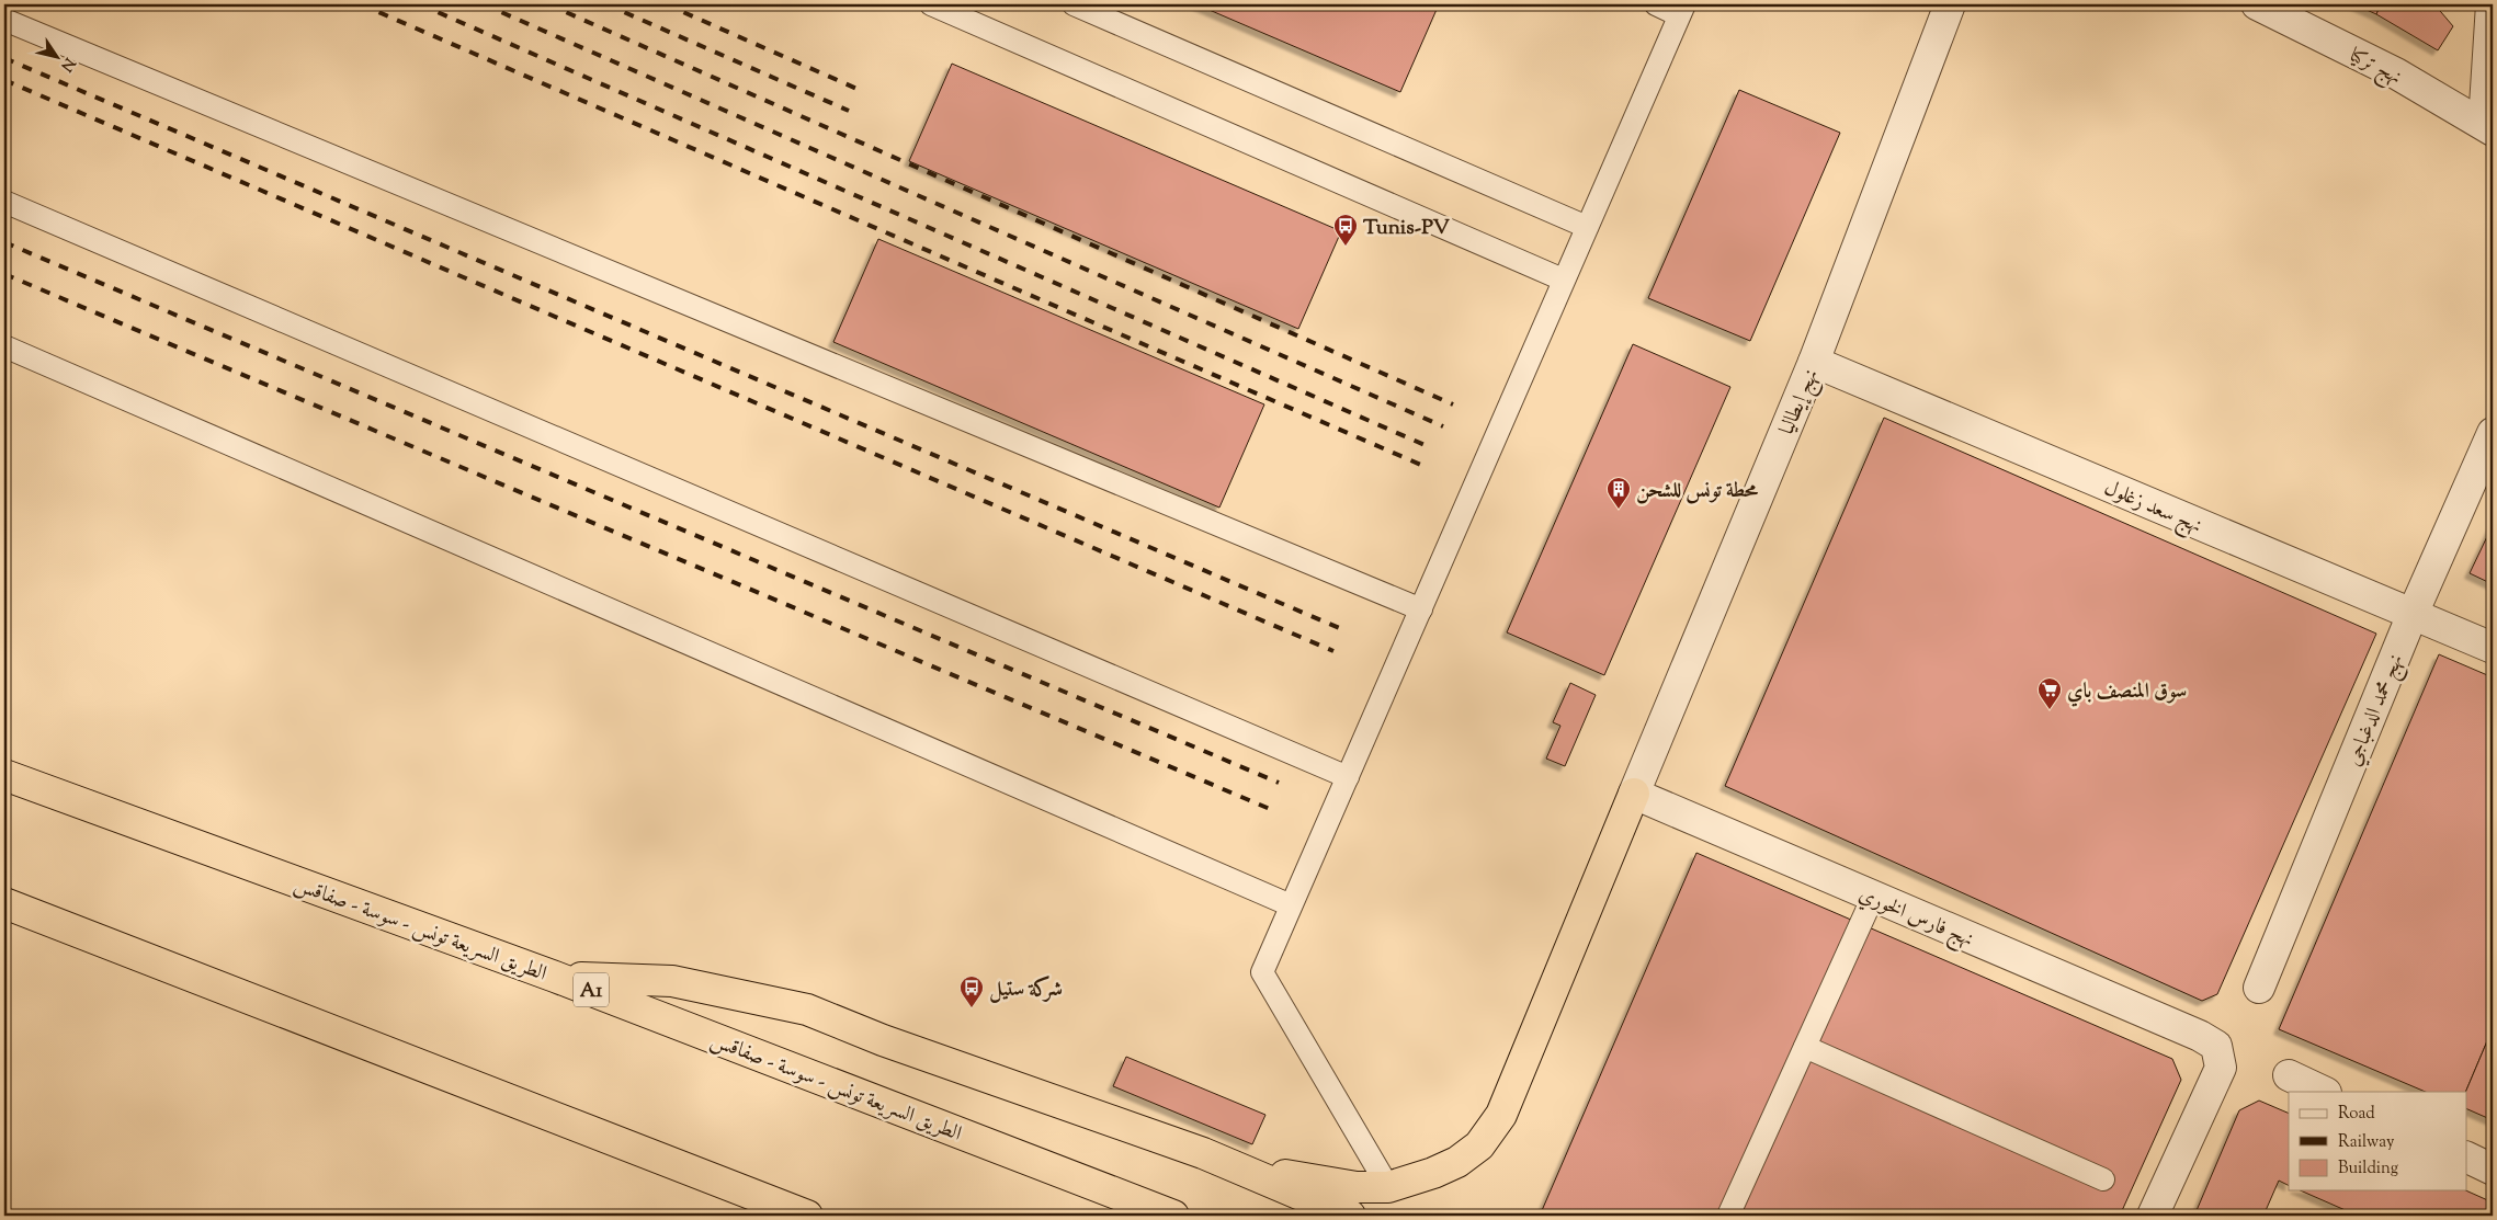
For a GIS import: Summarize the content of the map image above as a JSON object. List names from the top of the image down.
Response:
{
  "streets": {
    "highway": ["الطريق السريعة تونس - سوسة - صفاقس", "A1"],
    "street": [
      "نهج تركيا",
      "نهج إيطاليا",
      "نهج سعد زغلول",
      "نهج محمد الدغباجي",
      "نهج فارس الخوري"
    ]
  },
  "crossings": [
    ["نهج إيطاليا", "نهج سعد زغلول"],
    ["نهج إيطاليا", "نهج فارس الخوري"],
    ["نهج سعد زغلول", "نهج محمد الدغباجي"]
  ],
  "places": {
    "bus stop": ["Tunis-PV", "شركة ستيل"],
    "building": ["محطة تونس للشحن"],
    "supermarket": ["سوق المنصف باي"]
  },
  "legend": ["Road", "Railway", "Building"],
  "north": "bottom right"
}
